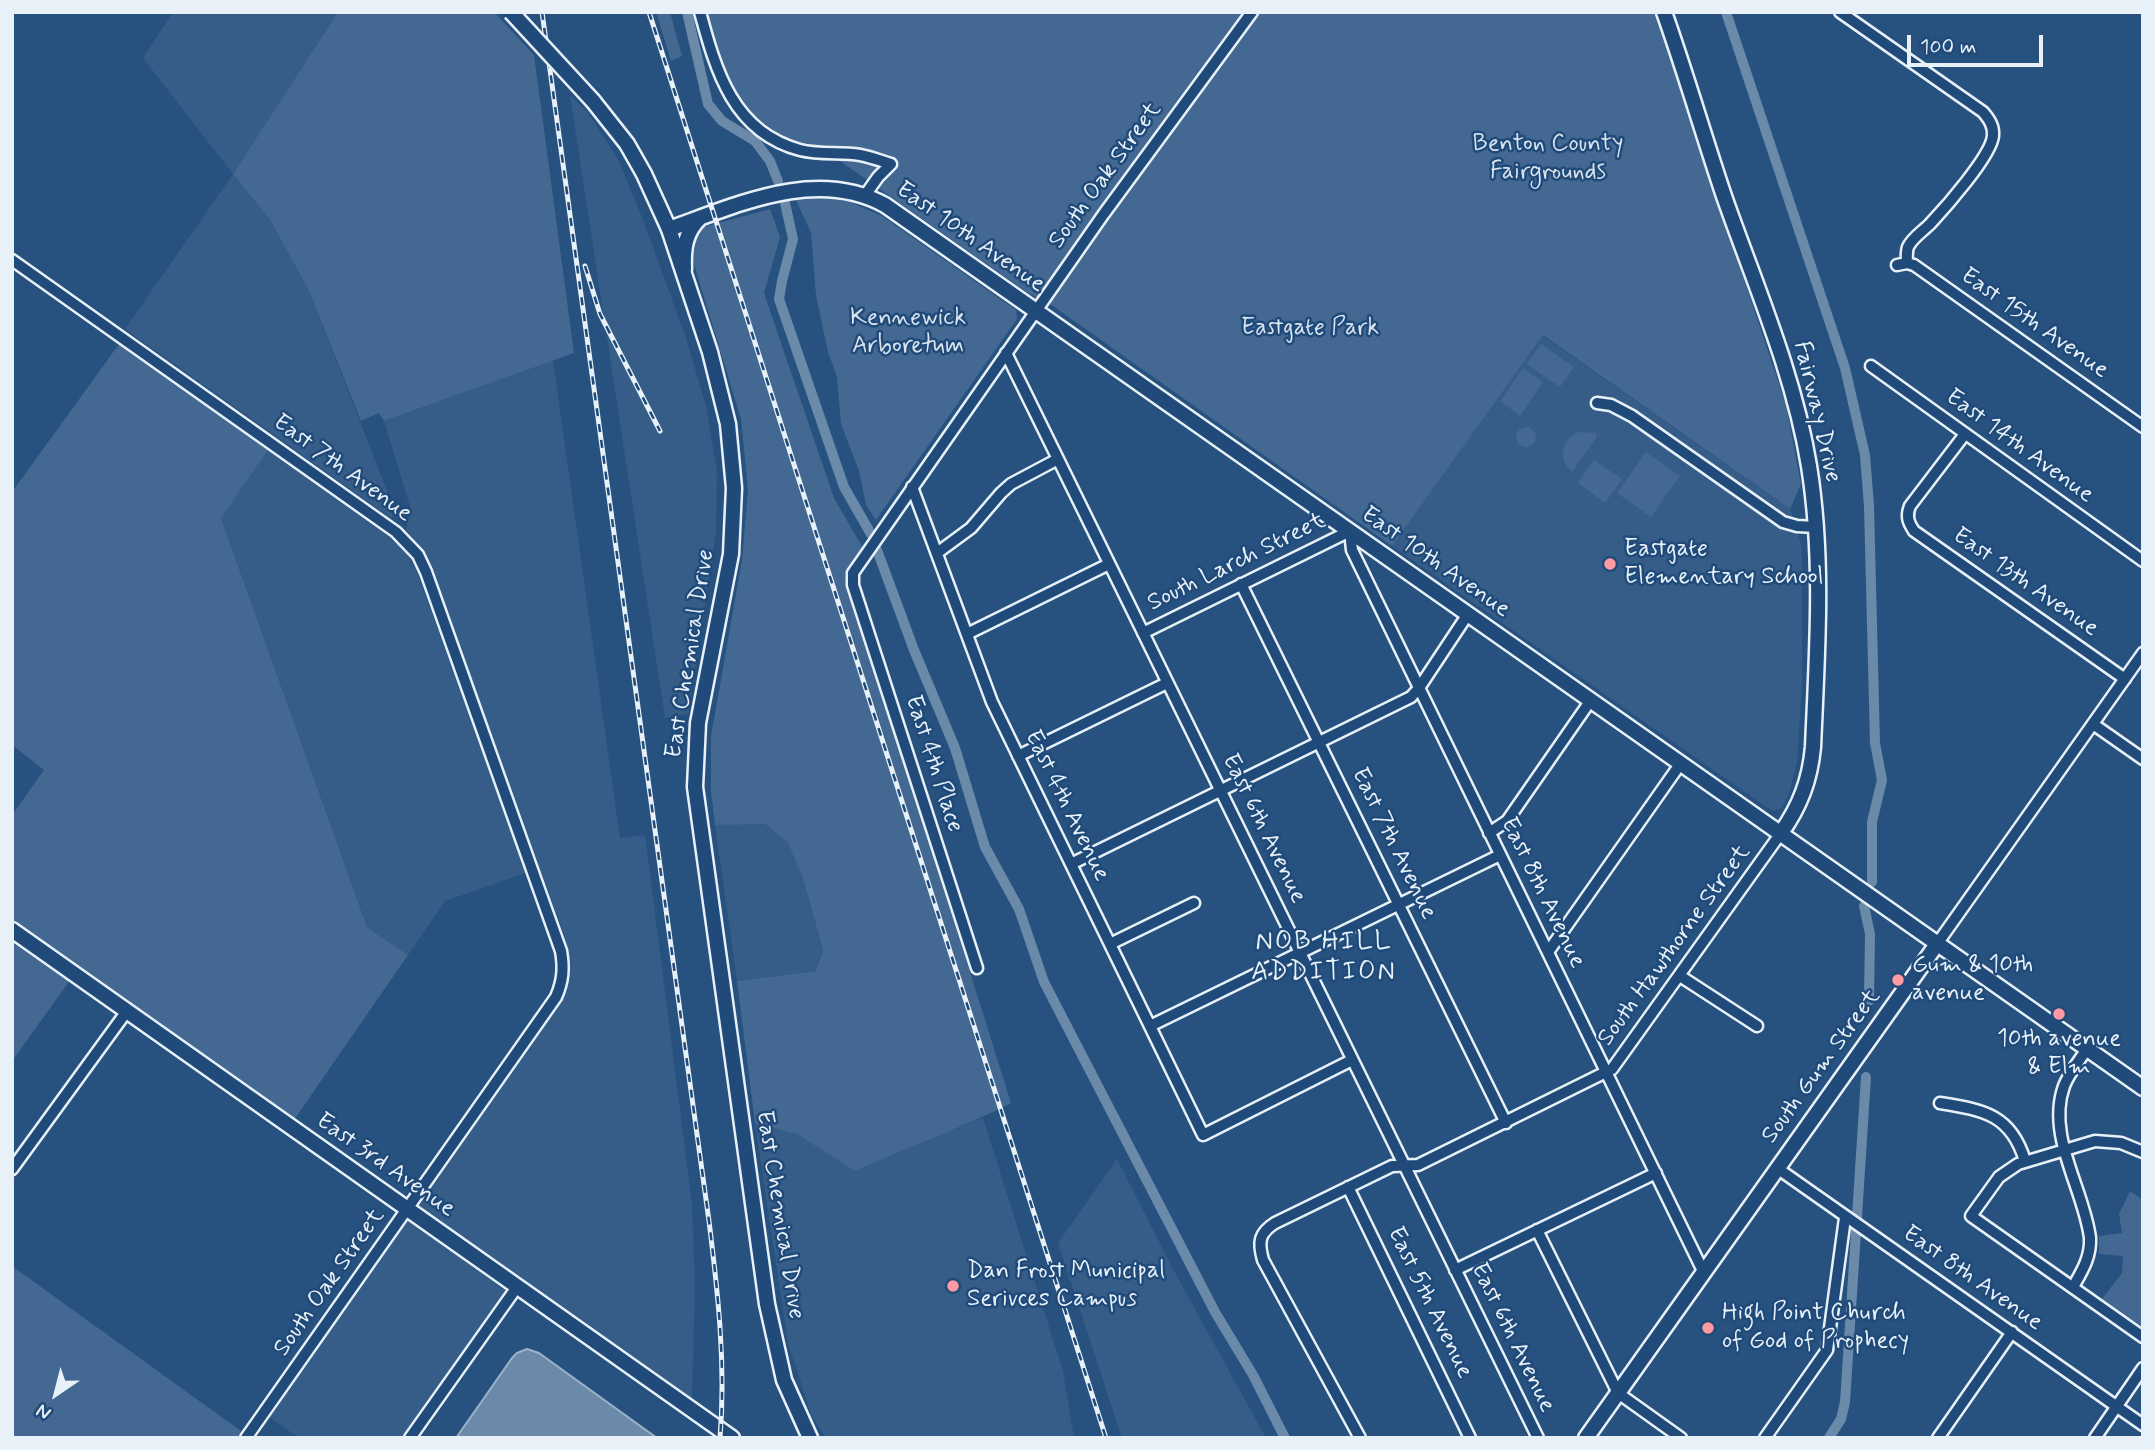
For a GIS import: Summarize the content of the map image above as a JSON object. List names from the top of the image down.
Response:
{
  "streets": {
    "street": [
      "South Oak Street",
      "East 10th Avenue",
      "East 15th Avenue",
      "Fairway Drive",
      "East 14th Avenue",
      "East 7th Avenue",
      "South Larch Street",
      "East 13th Avenue",
      "East Chemical Drive",
      "East 4th Place",
      "East 4th Avenue",
      "East 6th Avenue",
      "East 8th Avenue",
      "South Hawthorne Street",
      "South Gum Street",
      "East 3rd Avenue",
      "East 5th Avenue"
    ]
  },
  "crossings": [
    ["South Oak Street", "East 10th Avenue"],
    ["South Oak Street", "East 7th Avenue"],
    ["South Oak Street", "East 4th Place"],
    ["South Oak Street", "East 4th Avenue"],
    ["South Oak Street", "East 6th Avenue"],
    ["South Oak Street", "East 3rd Avenue"],
    ["East 10th Avenue", "Fairway Drive"],
    ["East 10th Avenue", "South Larch Street"],
    ["East 10th Avenue", "East Chemical Drive"],
    ["East 10th Avenue", "East 8th Avenue"],
    ["East 10th Avenue", "South Hawthorne Street"],
    ["East 10th Avenue", "South Gum Street"],
    ["Fairway Drive", "South Hawthorne Street"],
    ["East 14th Avenue", "East 13th Avenue"],
    ["East 7th Avenue", "South Larch Street"],
    ["East 7th Avenue", "South Hawthorne Street"],
    ["South Larch Street", "East 6th Avenue"],
    ["South Larch Street", "East 8th Avenue"],
    ["East 13th Avenue", "South Gum Street"],
    ["East 4th Avenue", "East 6th Avenue"],
    ["East 6th Avenue", "South Hawthorne Street"],
    ["East 8th Avenue", "South Hawthorne Street"],
    ["East 8th Avenue", "South Gum Street"],
    ["South Hawthorne Street", "East 5th Avenue"]
  ],
  "districts": ["NOB HILL ADDITION"],
  "parks": ["Benton County Fairgrounds", "Kennewick Arboretum", "Eastgate Park"],
  "places": [
    "Eastgate Elementary School",
    "Gum & 10th avenue",
    "10th avenue & Elm",
    "Dan Frost Municipal Serivces Campus",
    "High Point Church of God of Prophecy"
  ],
  "scale_bar": "100 m",
  "north": "bottom left"
}
